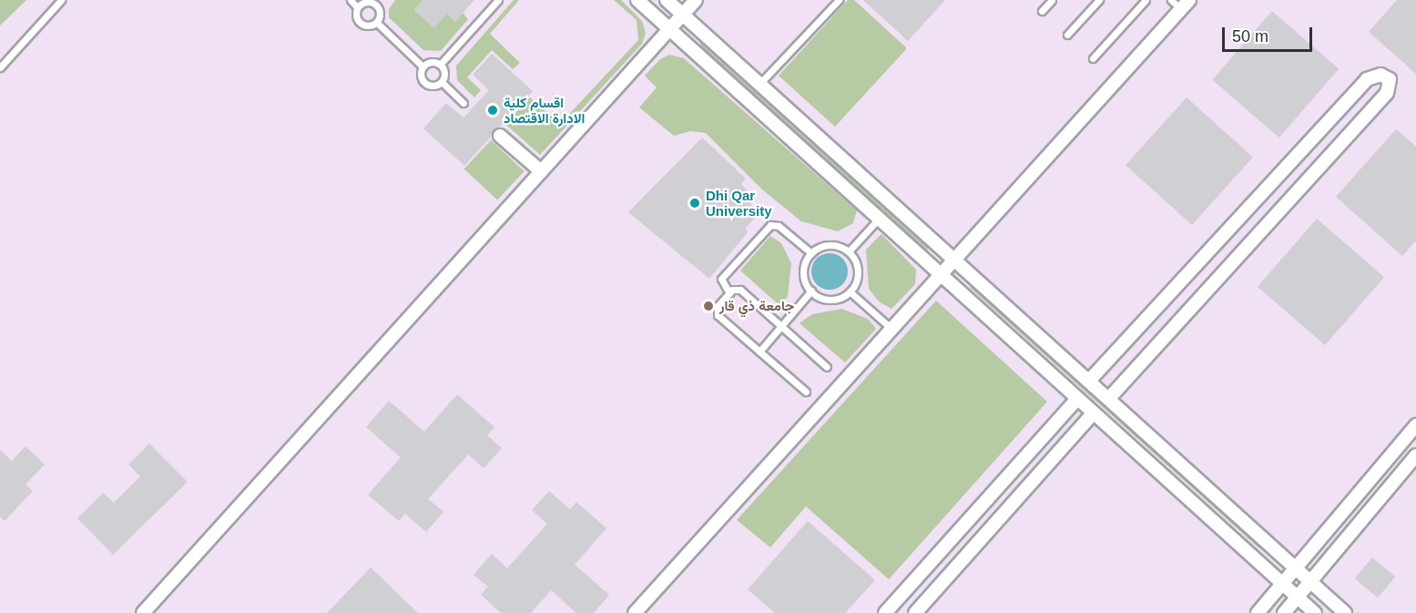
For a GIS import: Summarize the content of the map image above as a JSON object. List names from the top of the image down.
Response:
{
  "places": ["اقسام كلية الادارة الاقتصاد", "Dhi Qar University", "جامعة ذي قار"],
  "scale_bar": "50 m"
}
